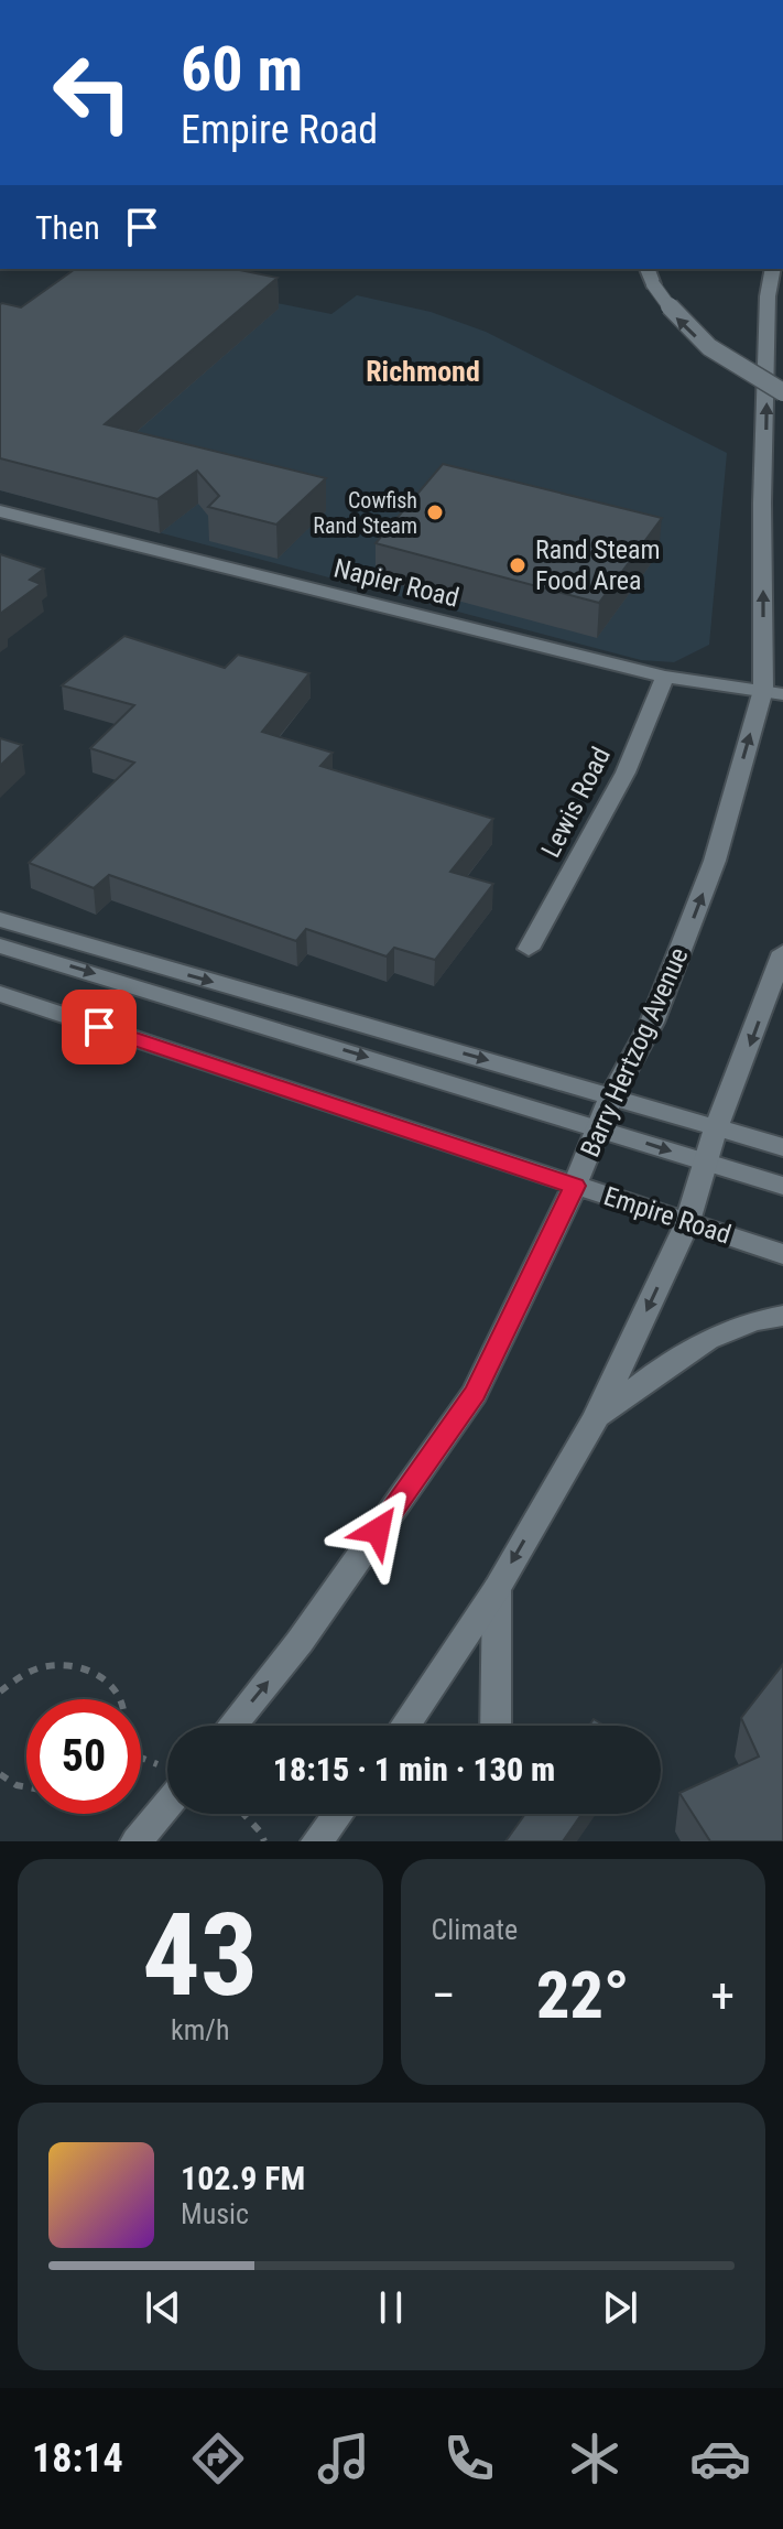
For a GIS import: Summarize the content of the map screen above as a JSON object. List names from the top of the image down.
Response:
{
  "streets": {
    "main road": [
      "Napier Road",
      "Lewis Road",
      "Barry Hertzog Avenue",
      "Empire Road"
    ]
  },
  "crossings": [
    ["Napier Road", "Lewis Road"],
    ["Napier Road", "Barry Hertzog Avenue"],
    ["Barry Hertzog Avenue", "Empire Road"]
  ],
  "districts": ["Richmond"],
  "places": ["Cowfish Rand Steam", "Rand Steam Food Area"],
  "page": {
    "turn": ["60 m", "Empire Road"],
    "then": "Then",
    "limit": "50",
    "trip": "18:15 · 1 min · 130 m",
    "tile": [
      ["43", "km/h"],
      "Climate"
    ],
    "heat": ["−", "22°", "+"],
    "song": ["102.9 FM", "Music"],
    "tabs": "18:14"
  }
}
